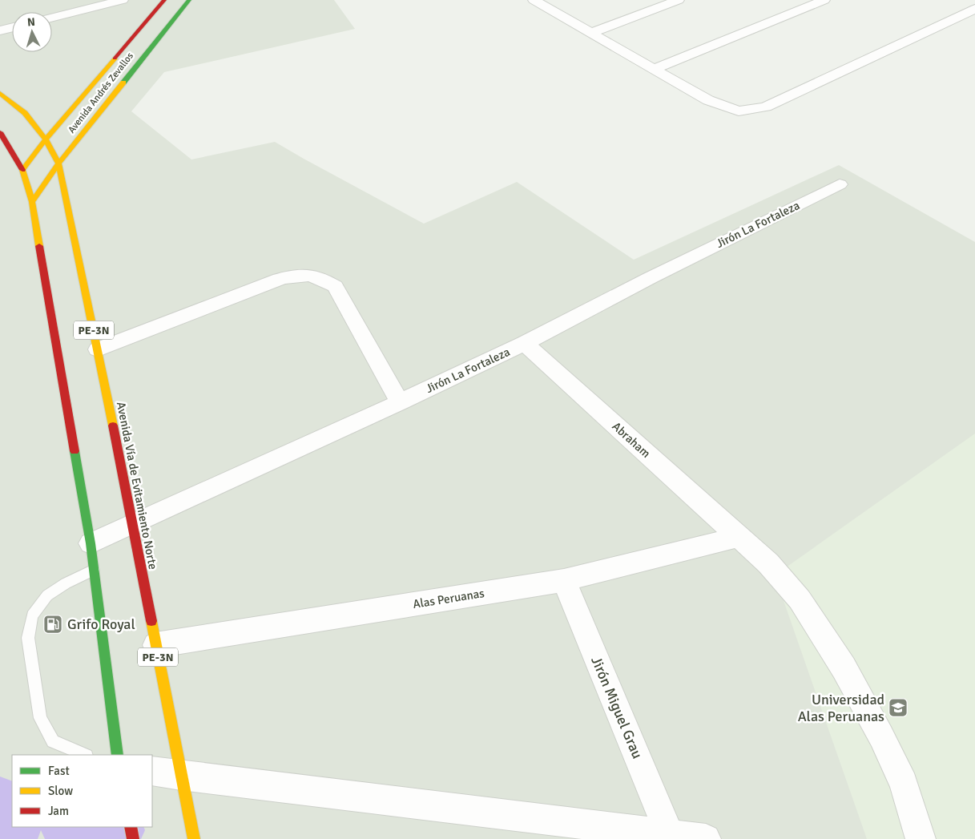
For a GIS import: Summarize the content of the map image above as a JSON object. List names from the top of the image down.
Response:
{
  "streets": {
    "main road": ["Avenida Andrés Zevallos", "PE-3N", "Avenida Vía de Evitamiento Norte"],
    "street": [
      "Jirón La Fortaleza",
      "Abraham",
      "Alas Peruanas",
      "Jirón Miguel Grau"
    ]
  },
  "crossings": [
    ["Avenida Andrés Zevallos", "Avenida Vía de Evitamiento Norte"],
    ["Jirón La Fortaleza", "Abraham"],
    ["Jirón La Fortaleza", "Avenida Vía de Evitamiento Norte"],
    ["Abraham", "Alas Peruanas"],
    ["Avenida Vía de Evitamiento Norte", "Alas Peruanas"],
    ["Alas Peruanas", "Jirón Miguel Grau"]
  ],
  "places": {
    "fuel station": ["Grifo Royal"],
    "school or university": ["Universidad Alas Peruanas"]
  },
  "legend": ["Fast", "Slow", "Jam"],
  "north": "top"
}
